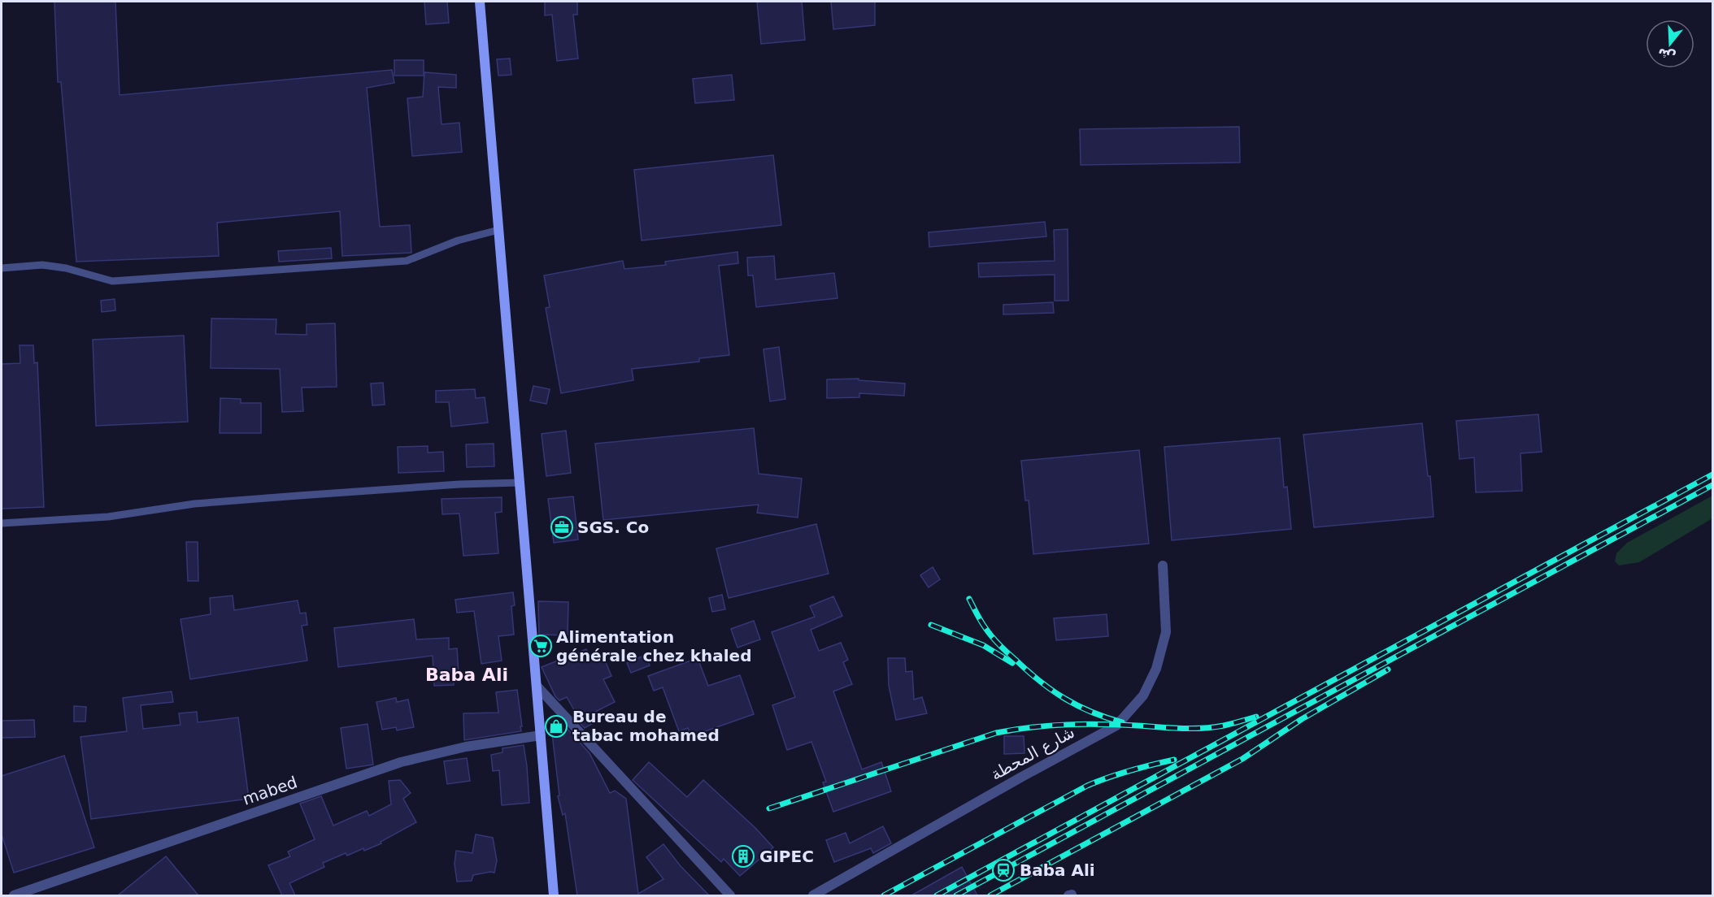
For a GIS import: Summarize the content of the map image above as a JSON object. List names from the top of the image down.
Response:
{
  "streets": {
    "street": ["شارع المحطة", "mabed"]
  },
  "districts": ["Baba Ali"],
  "places": {
    "office": ["SGS. Co"],
    "supermarket": ["Alimentation générale chez khaled"],
    "shop": ["Bureau de tabac mohamed"],
    "building": ["GIPEC"],
    "station": ["Baba Ali"]
  },
  "north": "bottom"
}
